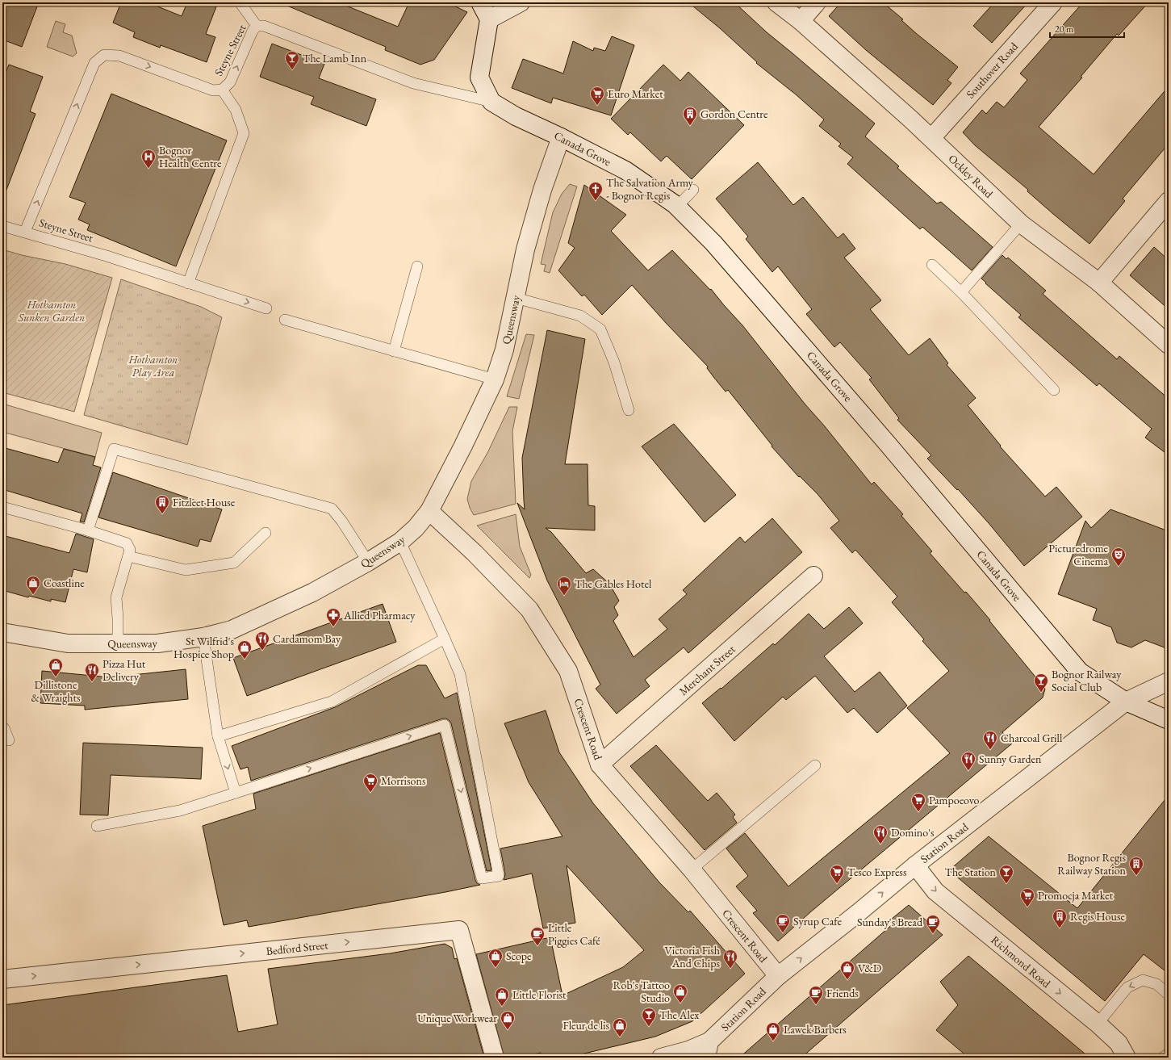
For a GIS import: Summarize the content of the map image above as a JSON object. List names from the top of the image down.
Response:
{
  "streets": {
    "street": [
      "Southover Road",
      "Canada Grove",
      "Ockley Road",
      "Queensway",
      "Merchant Street",
      "Crescent Road",
      "Station Road",
      "Bedford Street",
      "Richmond Road"
    ],
    "lane": ["Steyne Street"]
  },
  "crossings": [
    ["Steyne Street", "Canada Grove"],
    ["Southover Road", "Ockley Road"],
    ["Canada Grove", "Queensway"],
    ["Canada Grove", "Station Road"],
    ["Queensway", "Crescent Road"],
    ["Merchant Street", "Crescent Road"],
    ["Crescent Road", "Station Road"],
    ["Station Road", "Richmond Road"]
  ],
  "one_way": ["Bedford Street", "Richmond Road"],
  "parks": ["Hothamton Sunken Garden", "Hothamton Play Area"],
  "places": {
    "bar": [
      "The Lamb Inn",
      "Bognor Railway Social Club",
      "The Station",
      "The Alex"
    ],
    "supermarket": [
      "Euro Market",
      "Morrisons",
      "Pampoeovo",
      "Tesco Express",
      "Promocja Market"
    ],
    "building": [
      "Gordon Centre",
      "Fitzleet House",
      "Bognor Regis Railway Station",
      "Regis House"
    ],
    "hospital": ["Bognor Health Centre"],
    "church": ["The Salvation Army - Bognor Regis"],
    "theatre": ["Picturedrome Cinema"],
    "shop": [
      "Coastline",
      "St Wilfrid's Hospice Shop",
      "Dillistone & Wraights",
      "Scope",
      "V&D",
      "Rob's Tattoo Studio",
      "Little Florist",
      "Unique Workwear",
      "Fleur de lis",
      "Lawek Barbers"
    ],
    "hotel": ["The Gables Hotel"],
    "pharmacy": ["Allied Pharmacy"],
    "restaurant": [
      "Cardamom Bay",
      "Pizza Hut Delivery",
      "Charcoal Grill",
      "Sunny Garden",
      "Domino's",
      "Victoria Fish And Chips"
    ],
    "cafe": [
      "Syrup Cafe",
      "Sunday's Bread",
      "Little Piggies Café",
      "Friends"
    ]
  },
  "scale_bar": "20 m"
}
